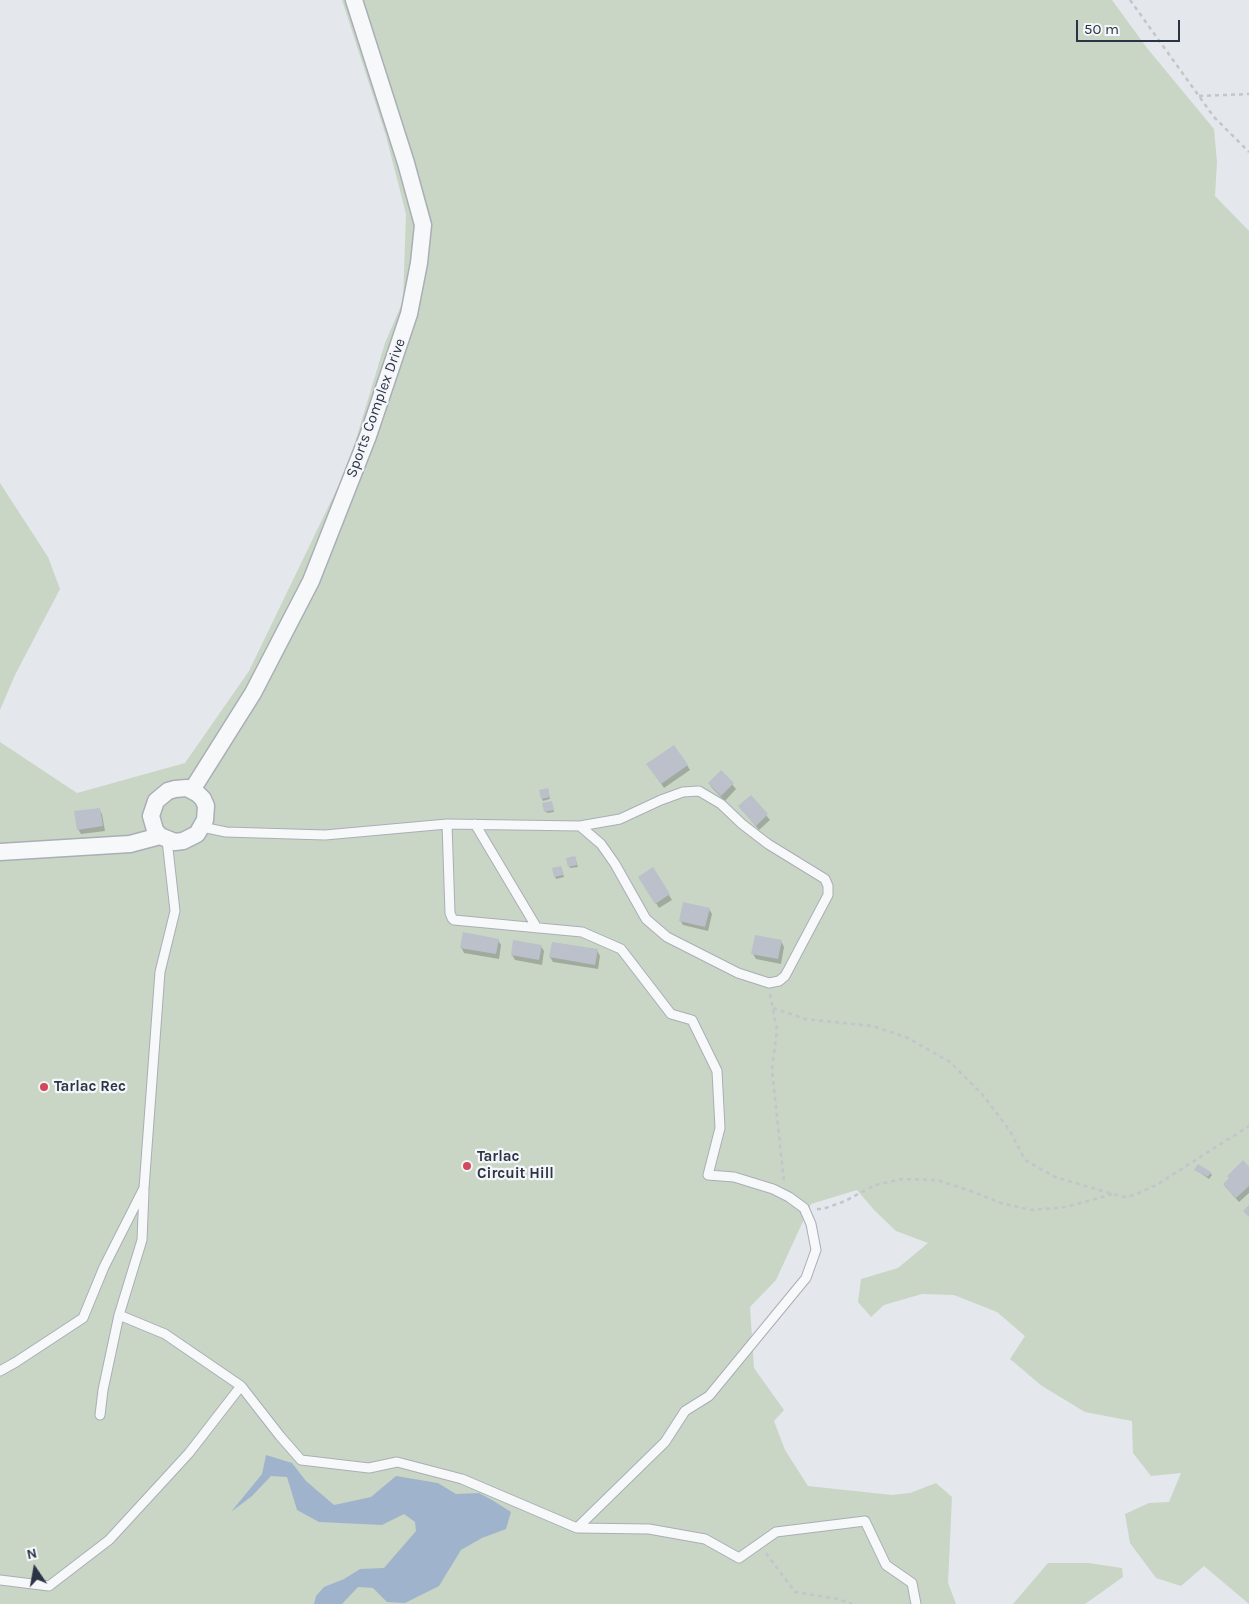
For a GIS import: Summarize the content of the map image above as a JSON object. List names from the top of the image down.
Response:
{
  "streets": {
    "street": ["Sports Complex Drive"]
  },
  "places": ["Tarlac Rec", "Tarlac Circuit Hill"],
  "scale_bar": "50 m",
  "north": "top"
}
